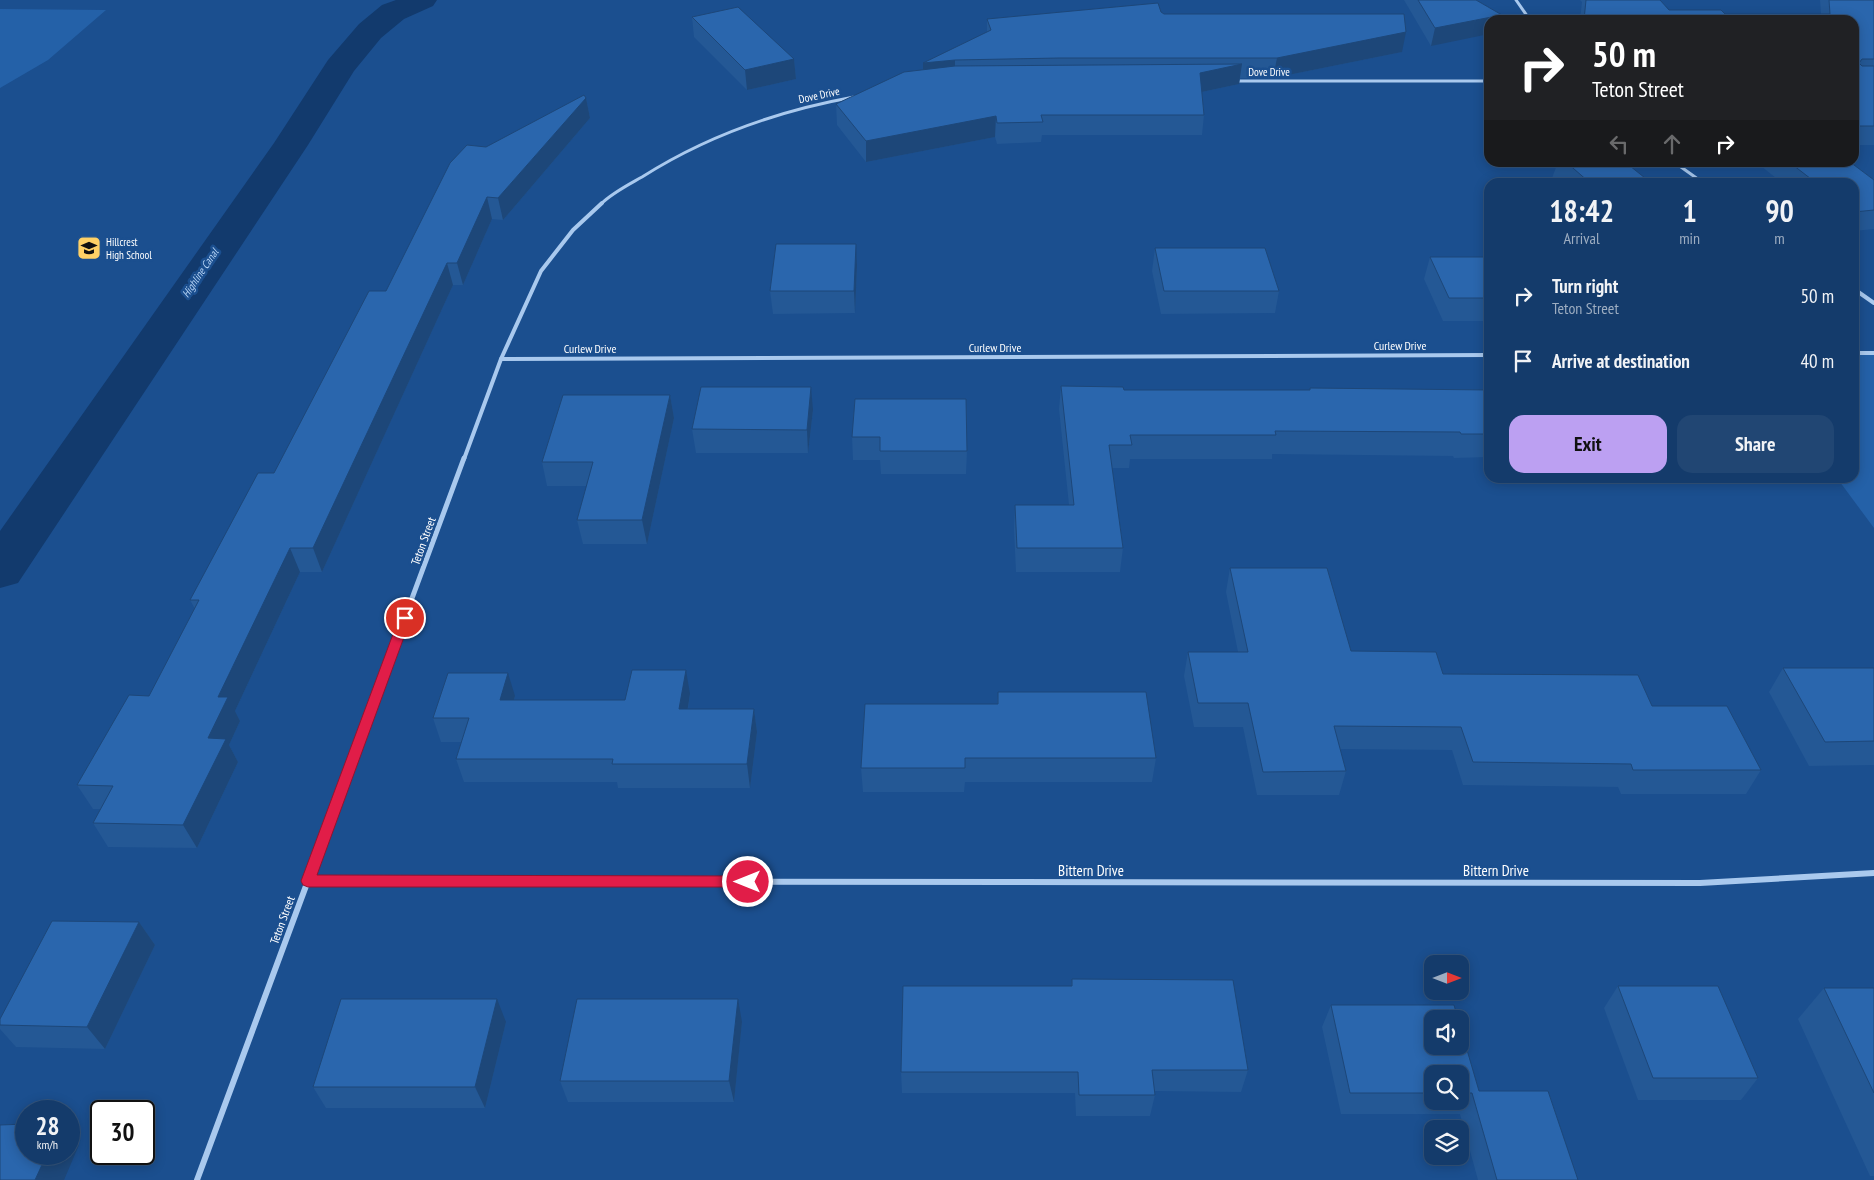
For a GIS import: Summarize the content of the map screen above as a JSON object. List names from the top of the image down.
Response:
{
  "streets": {
    "street": [
      "Dove Drive",
      "Curlew Drive",
      "Teton Street",
      "Bittern Drive"
    ]
  },
  "crossings": [
    ["Dove Drive", "Curlew Drive"],
    ["Dove Drive", "Teton Street"],
    ["Curlew Drive", "Teton Street"],
    ["Teton Street", "Bittern Drive"]
  ],
  "water": ["Highline Canal"],
  "places": {
    "school or university": ["Hillcrest High School"]
  },
  "north": "right",
  "page": {
    "turn": ["50 m", "Teton Street"],
    "eta": [
      "18:42",
      "Arrival",
      "1",
      "min",
      "90",
      "m"
    ],
    "list": [
      {
        "name": "Turn right",
        "note": "Teton Street",
        "value": "50 m"
      },
      {
        "name": "Arrive at destination",
        "value": "40 m"
      }
    ],
    "buttons": ["Exit", "Share"],
    "speed": "28 km/h",
    "limit": "30"
  }
}
